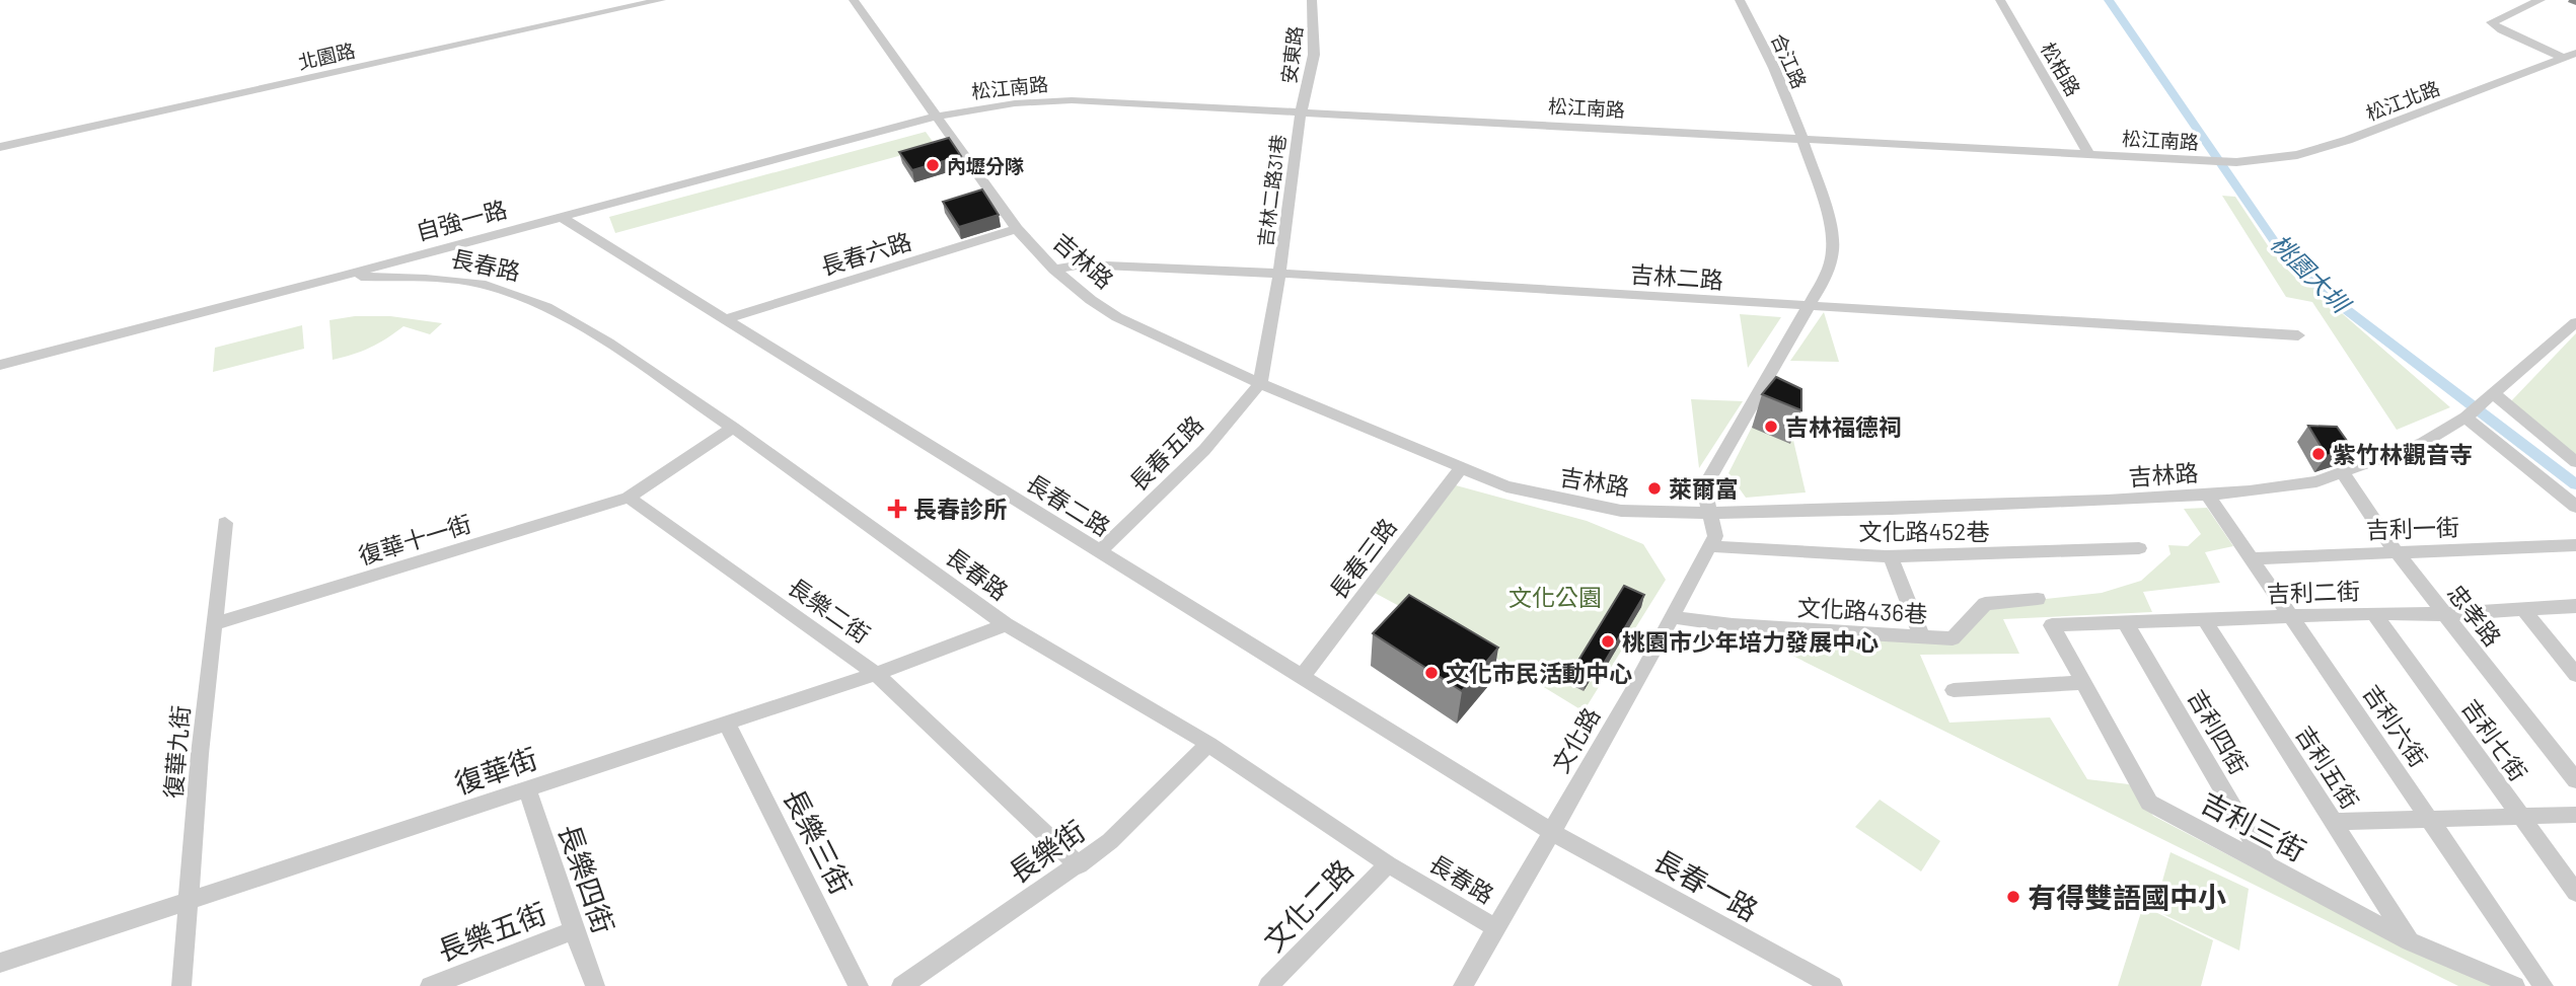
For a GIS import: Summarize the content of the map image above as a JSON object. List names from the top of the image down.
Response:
{
  "streets": {
    "street": [
      "安東路",
      "北園路",
      "合江路",
      "松柏路",
      "松江南路",
      "松江北路",
      "吉林二路31巷",
      "自強一路",
      "長春六路",
      "吉林路",
      "長春路",
      "吉林二路",
      "長春五路",
      "長春二路",
      "吉利一街",
      "文化路452巷",
      "復華十一街",
      "長春三路",
      "吉利二街",
      "長樂二街",
      "文化路436巷",
      "忠孝路",
      "吉利六街",
      "吉利四街",
      "文化路",
      "吉利七街",
      "復華九街",
      "吉利五街",
      "復華街",
      "吉利三街",
      "長樂三街",
      "長樂街",
      "長樂四街",
      "長春一路",
      "文化二路",
      "長樂五街"
    ]
  },
  "crossings": [
    ["安東路", "松江南路"],
    ["安東路", "吉林二路31巷"],
    ["合江路", "松江南路"],
    ["合江路", "吉林二路"],
    ["合江路", "文化路"],
    ["松柏路", "松江南路"],
    ["松江南路", "松江北路"],
    ["松江南路", "吉林二路31巷"],
    ["松江南路", "自強一路"],
    ["松江南路", "吉林路"],
    ["吉林二路31巷", "吉林路"],
    ["吉林二路31巷", "吉林二路"],
    ["吉林二路31巷", "長春五路"],
    ["自強一路", "吉林路"],
    ["自強一路", "長春路"],
    ["自強一路", "長春二路"],
    ["長春六路", "吉林路"],
    ["長春六路", "長春二路"],
    ["吉林路", "吉林二路"],
    ["吉林路", "長春五路"],
    ["吉林路", "長春三路"],
    ["吉林路", "忠孝路"],
    ["吉林路", "吉利六街"],
    ["吉林路", "文化路"],
    ["長春路", "文化路"],
    ["長春路", "復華街"],
    ["長春路", "長樂街"],
    ["長春路", "文化二路"],
    ["吉林二路", "文化路"],
    ["長春五路", "長春二路"],
    ["長春二路", "長春三路"],
    ["長春二路", "文化路"],
    ["長春二路", "長春一路"],
    ["吉利一街", "忠孝路"],
    ["吉利一街", "吉利六街"],
    ["文化路452巷", "文化路"],
    ["復華十一街", "長樂二街"],
    ["復華十一街", "復華九街"],
    ["吉利二街", "忠孝路"],
    ["吉利二街", "吉利六街"],
    ["吉利二街", "吉利四街"],
    ["吉利二街", "吉利七街"],
    ["吉利二街", "吉利五街"],
    ["吉利二街", "吉利三街"],
    ["長樂二街", "復華街"],
    ["長樂二街", "長樂街"],
    ["文化路436巷", "文化路"],
    ["吉利四街", "吉利三街"],
    ["文化路", "長春一路"],
    ["復華九街", "復華街"],
    ["吉利五街", "吉利三街"],
    ["復華街", "長樂三街"],
    ["復華街", "長樂四街"],
    ["長樂四街", "長樂五街"]
  ],
  "water": ["桃園大圳"],
  "parks": ["文化公園"],
  "places": {
    "other": [
      "內壢分隊",
      "吉林福德祠",
      "紫竹林觀音寺",
      "萊爾富",
      "桃園市少年培力發展中心",
      "文化市民活動中心",
      "有得雙語國中小"
    ],
    "health": ["長春診所"]
  }
}
